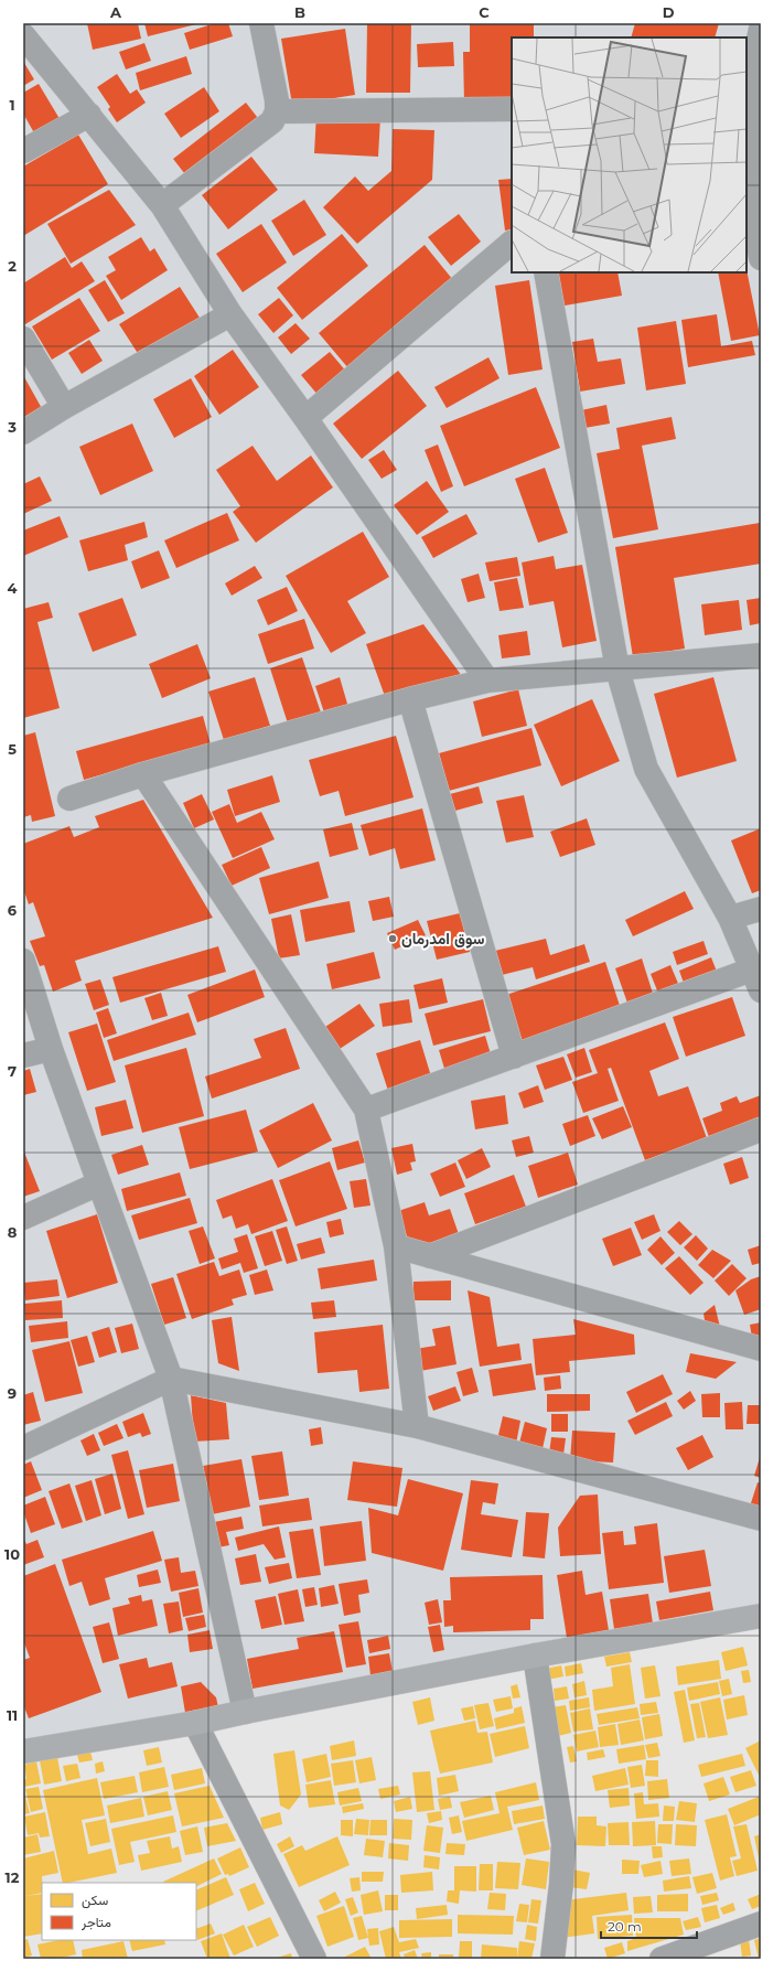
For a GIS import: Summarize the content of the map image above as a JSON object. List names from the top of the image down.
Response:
{
  "places": ["سوق امدرمان"],
  "legend": ["سكن", "متاجر"],
  "scale_bar": "20 m",
  "grid": {
    "columns": [
      "A",
      "B",
      "C",
      "D"
    ],
    "rows": [
      "1",
      "2",
      "3",
      "4",
      "5",
      "6",
      "7",
      "8",
      "9",
      "10",
      "11",
      "12"
    ]
  }
}
